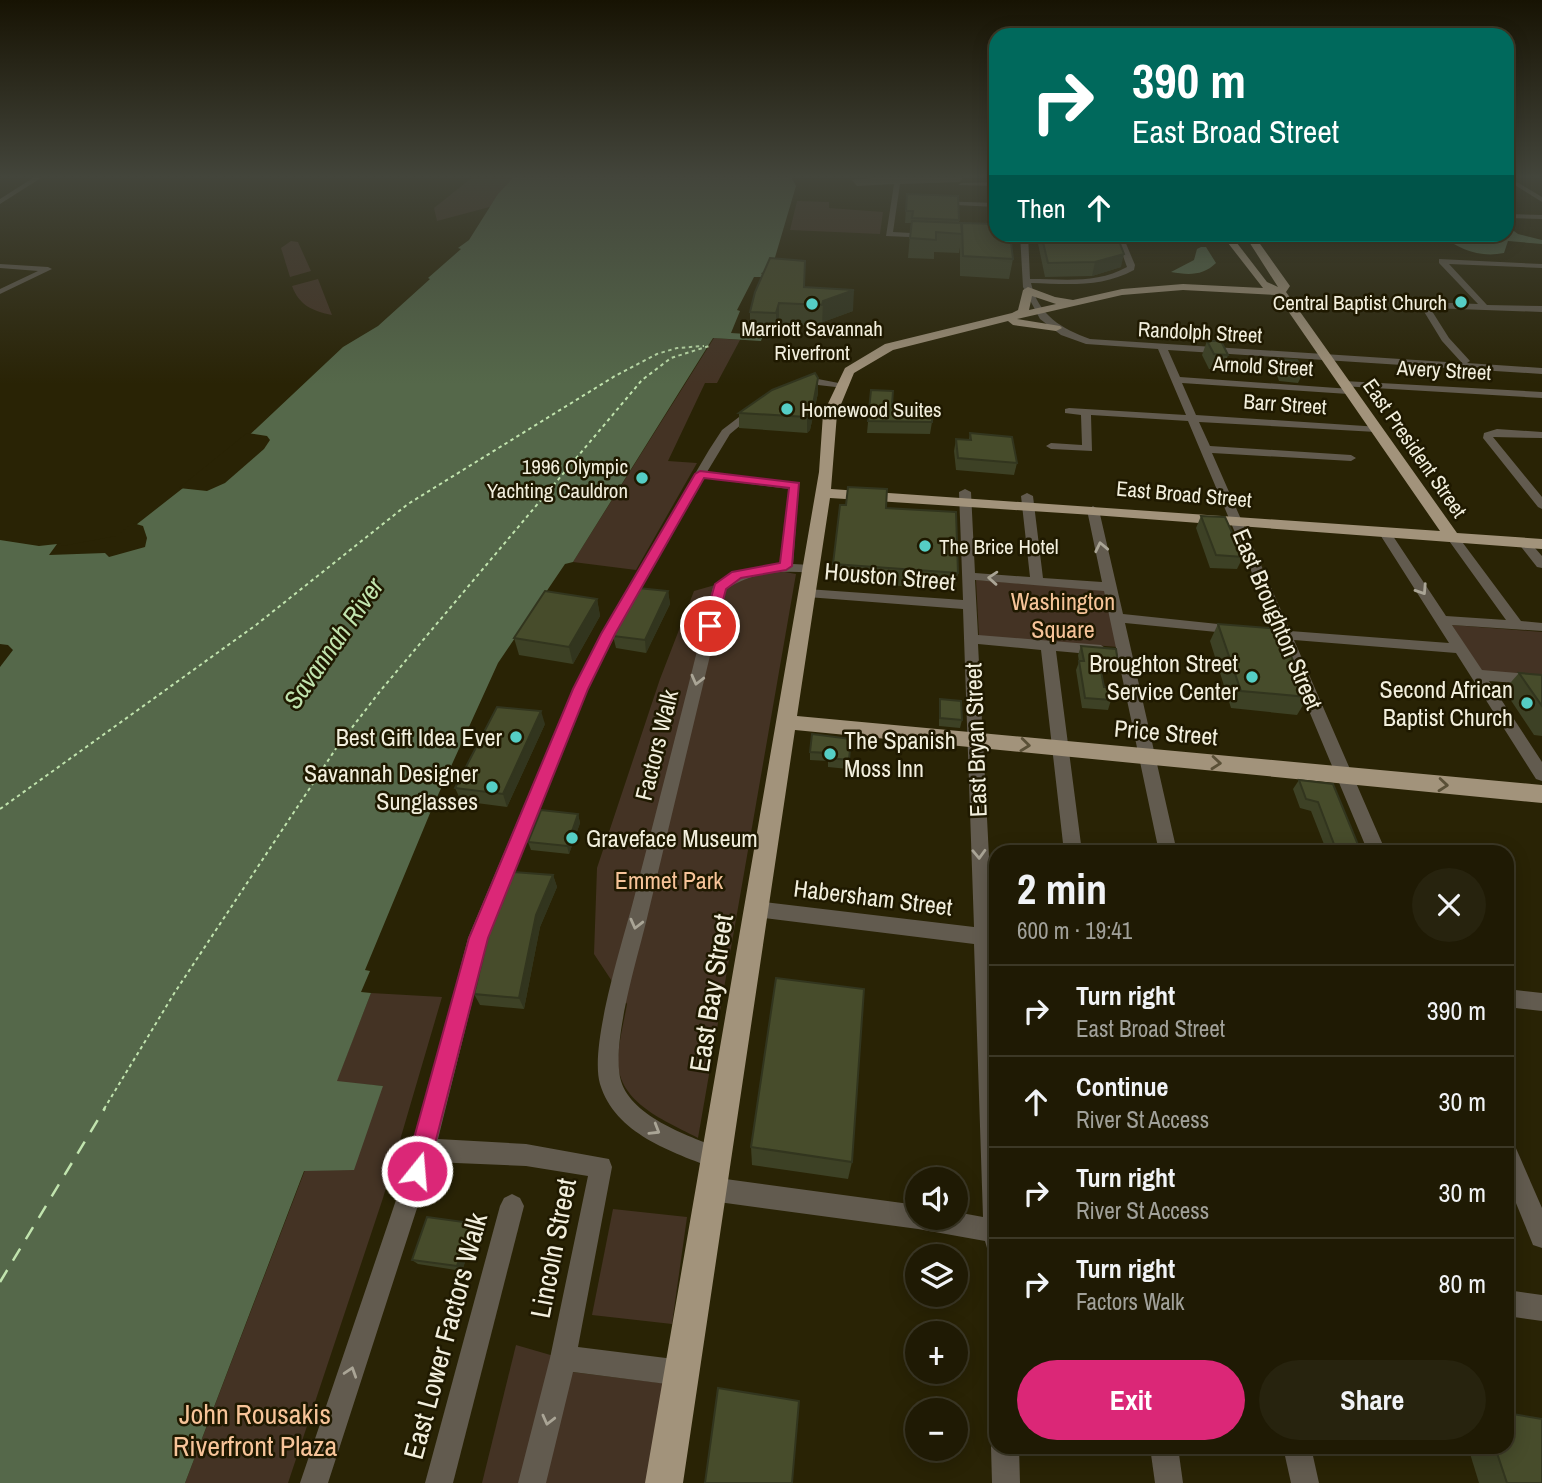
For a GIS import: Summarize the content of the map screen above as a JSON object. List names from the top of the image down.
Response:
{
  "streets": {
    "main road": [
      "East President Street",
      "East Broad Street",
      "Price Street",
      "East Bay Street"
    ],
    "street": [
      "Randolph Street",
      "Arnold Street",
      "Avery Street",
      "Barr Street",
      "Houston Street",
      "East Broughton Street",
      "East Bryan Street",
      "Factors Walk",
      "Habersham Street",
      "Lincoln Street",
      "East Lower Factors Walk"
    ]
  },
  "crossings": [
    ["Randolph Street", "East President Street"],
    ["Randolph Street", "East Broughton Street"],
    ["Arnold Street", "Avery Street"],
    ["Arnold Street", "East President Street"],
    ["Arnold Street", "East Broughton Street"],
    ["Avery Street", "East President Street"],
    ["Barr Street", "East President Street"],
    ["Barr Street", "East Broughton Street"],
    ["East President Street", "East Broad Street"],
    ["East Broad Street", "East Broughton Street"],
    ["East Broad Street", "East Bryan Street"],
    ["East Broad Street", "East Bay Street"],
    ["Houston Street", "East Bryan Street"],
    ["Houston Street", "Factors Walk"],
    ["Houston Street", "East Bay Street"],
    ["East Broughton Street", "Price Street"],
    ["Price Street", "East Bryan Street"],
    ["Price Street", "East Bay Street"],
    ["East Bryan Street", "Habersham Street"],
    ["Factors Walk", "East Bay Street"],
    ["Habersham Street", "East Bay Street"]
  ],
  "one_way": ["Price Street"],
  "water": ["Savannah River"],
  "parks": ["Washington Square", "Emmet Park", "John Rousakis Riverfront Plaza"],
  "places": [
    "Central Baptist Church",
    "Marriott Savannah Riverfront",
    "Homewood Suites",
    "1996 Olympic Yachting Cauldron",
    "The Brice Hotel",
    "Broughton Street Service Center",
    "Second African Baptist Church",
    "Best Gift Idea Ever",
    "The Spanish Moss Inn",
    "Savannah Designer Sunglasses",
    "Graveface Museum"
  ],
  "page": {
    "turn": ["390 m", "East Broad Street"],
    "then": "Then",
    "heading": ["2 min", "600 m · 19:41"],
    "list": [
      {
        "name": "Turn right",
        "note": "East Broad Street",
        "value": "390 m"
      },
      {
        "name": "Continue",
        "note": "River St Access",
        "value": "30 m"
      },
      {
        "name": "Turn right",
        "note": "River St Access",
        "value": "30 m"
      },
      {
        "name": "Turn right",
        "note": "Factors Walk",
        "value": "80 m"
      }
    ],
    "map_buttons": ["+", "−"],
    "buttons": ["Exit", "Share"]
  }
}
